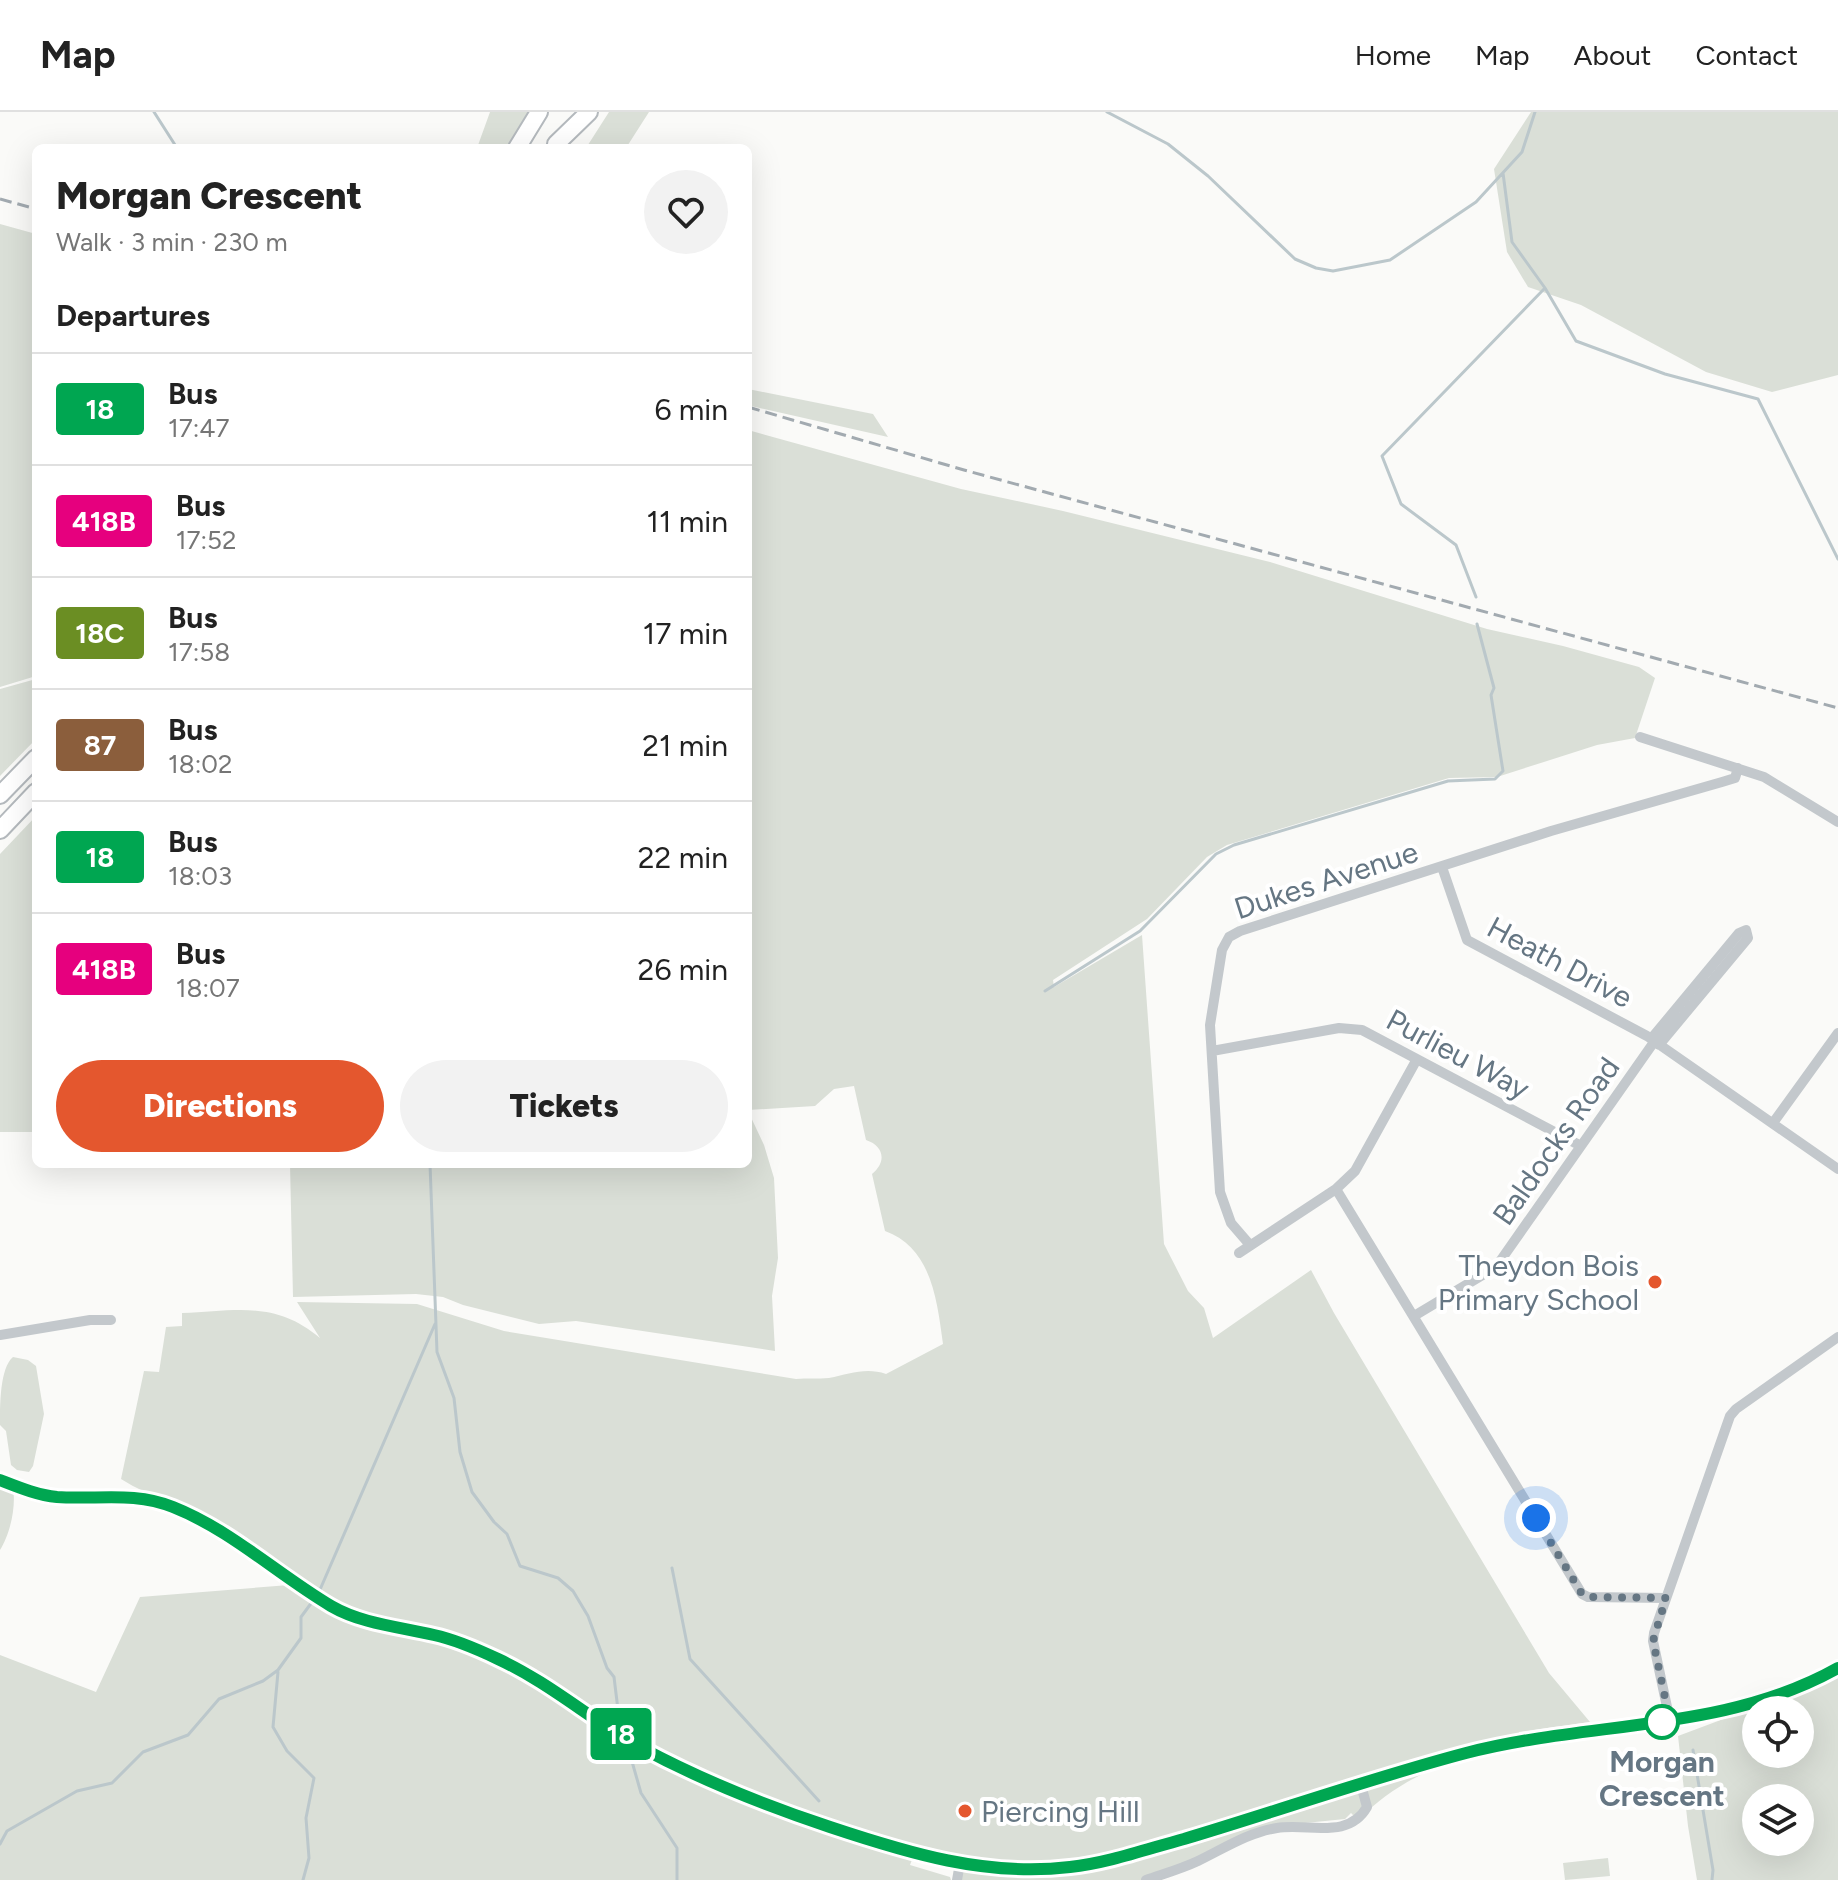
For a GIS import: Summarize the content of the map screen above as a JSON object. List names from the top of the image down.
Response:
{
  "streets": {
    "street": [
      "Dukes Avenue",
      "Heath Drive",
      "Purlieu Way",
      "Baldocks Road"
    ]
  },
  "crossings": [
    ["Dukes Avenue", "Heath Drive"],
    ["Dukes Avenue", "Purlieu Way"],
    ["Heath Drive", "Baldocks Road"],
    ["Purlieu Way", "Baldocks Road"]
  ],
  "places": ["Theydon Bois Primary School", "Morgan Crescent", "Piercing Hill"],
  "lines": ["bus line 18"],
  "page": {
    "header": "Map",
    "nav": [
      "Home",
      "Map",
      "About",
      "Contact"
    ],
    "on_map": "18",
    "heading": [
      ["Morgan Crescent", "Walk · 3 min · 230 m"],
      "Departures"
    ],
    "list": [
      {
        "mark": "18",
        "name": "Bus",
        "note": "17:47",
        "value": "6 min"
      },
      {
        "mark": "418B",
        "name": "Bus",
        "note": "17:52",
        "value": "11 min"
      },
      {
        "mark": "18C",
        "name": "Bus",
        "note": "17:58",
        "value": "17 min"
      },
      {
        "mark": "87",
        "name": "Bus",
        "note": "18:02",
        "value": "21 min"
      },
      {
        "mark": "18",
        "name": "Bus",
        "note": "18:03",
        "value": "22 min"
      },
      {
        "mark": "418B",
        "name": "Bus",
        "note": "18:07",
        "value": "26 min"
      }
    ],
    "buttons": ["Directions", "Tickets"]
  }
}
